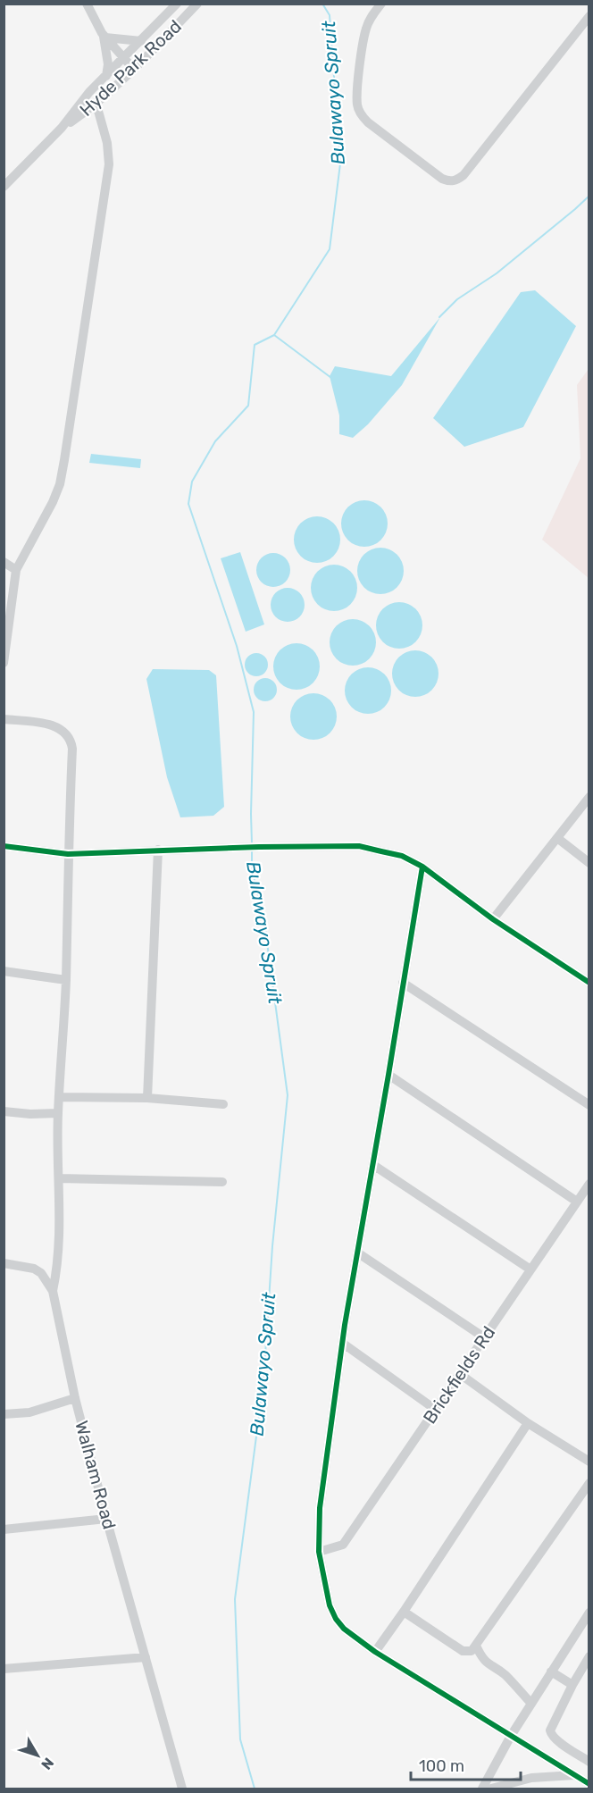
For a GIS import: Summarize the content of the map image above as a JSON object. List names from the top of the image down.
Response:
{
  "streets": {
    "street": ["Hyde Park Road", "Brickfields Rd", "Walham Road"]
  },
  "water": ["Bulawayo Spruit"],
  "scale_bar": "100 m",
  "north": "bottom right"
}
